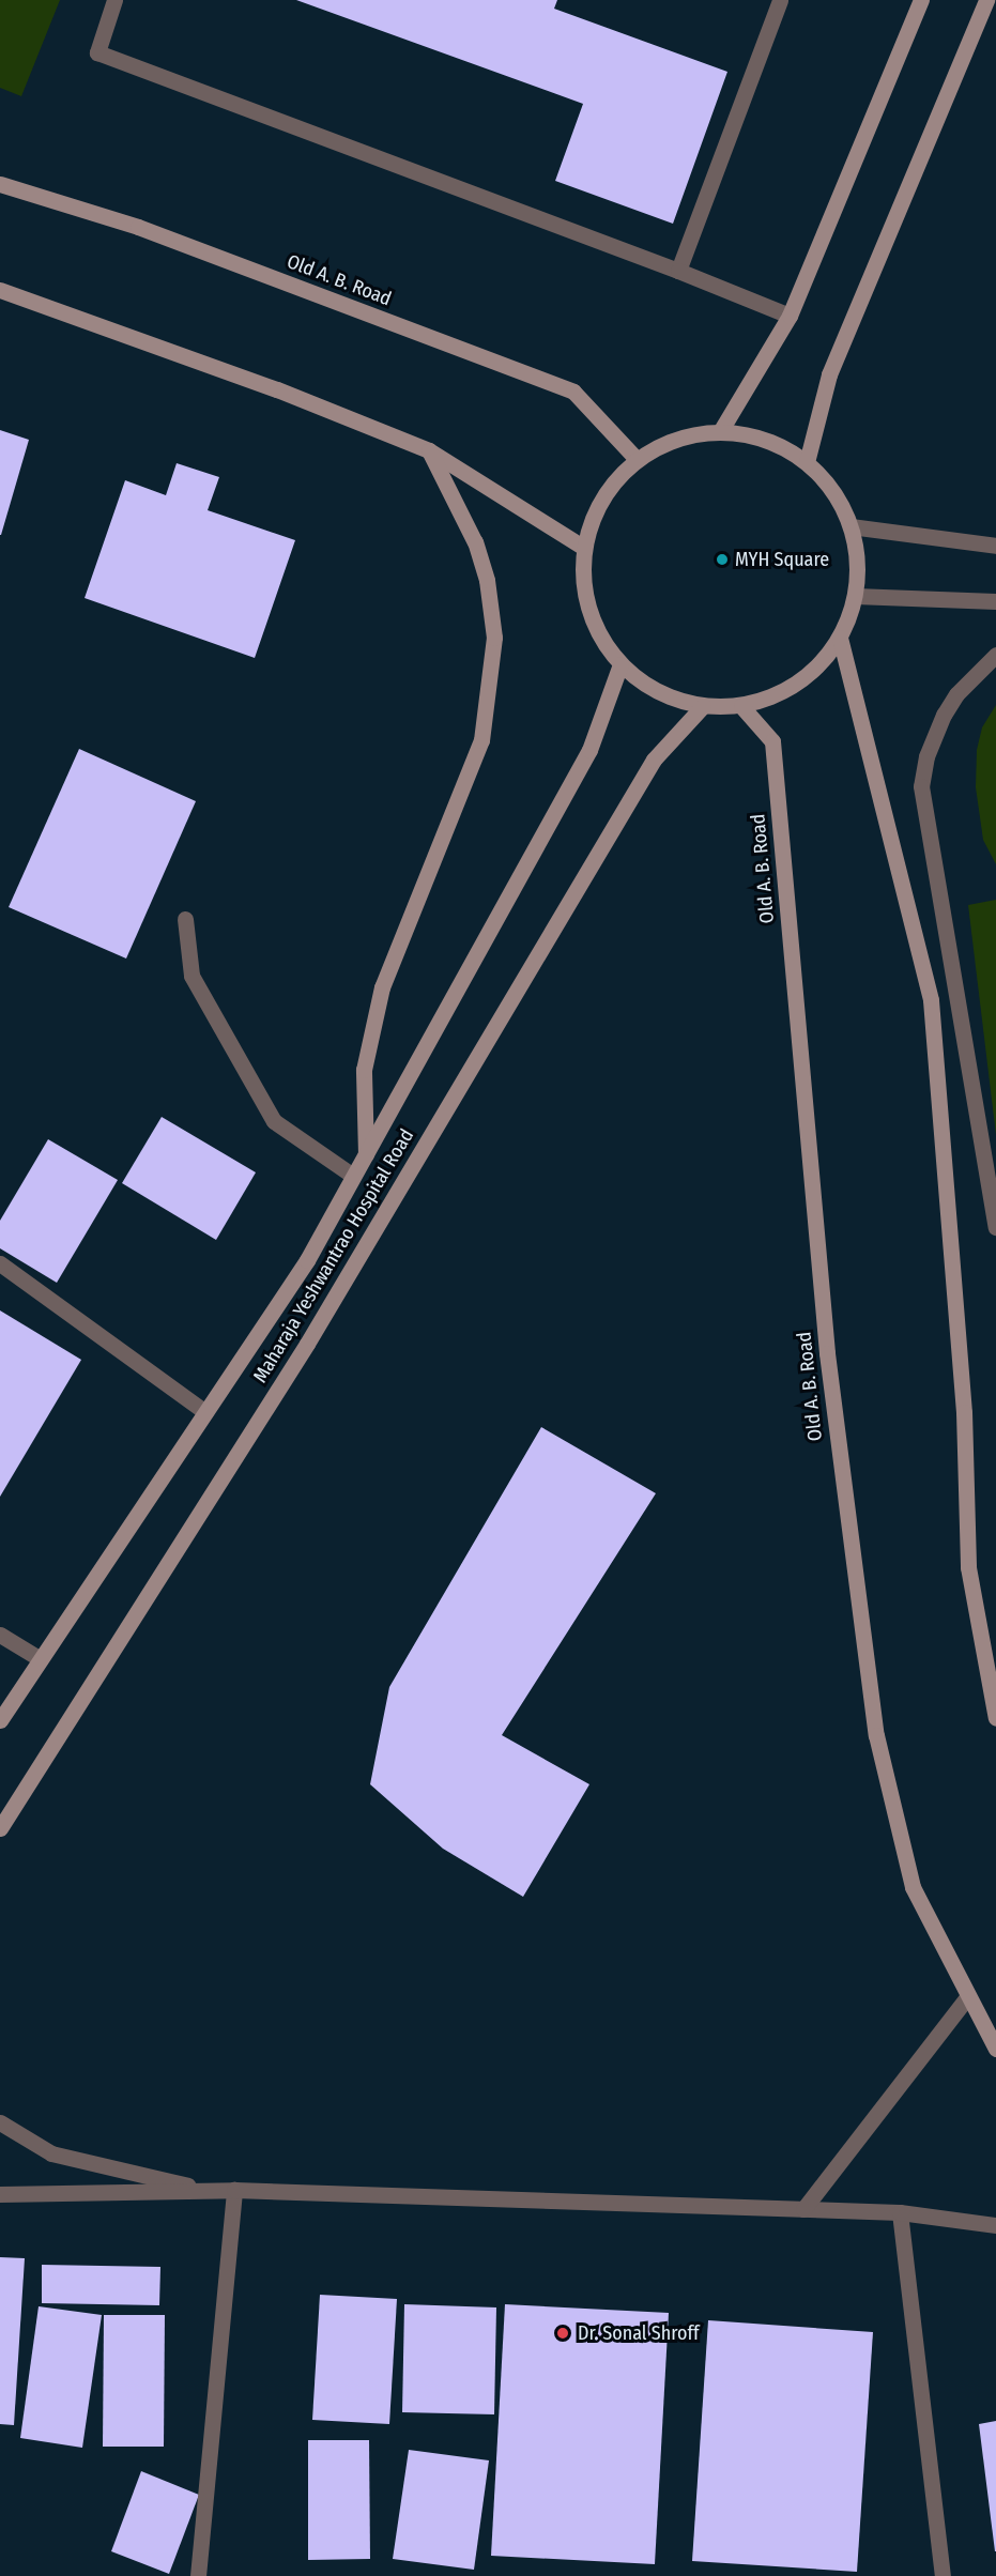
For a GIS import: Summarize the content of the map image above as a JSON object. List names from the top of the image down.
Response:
{
  "streets": {
    "main road": ["Old A. B. Road", "Maharaja Yeshwantrao Hospital Road"]
  },
  "places": ["MYH Square", "Dr. Sonal Shroff"]
}
